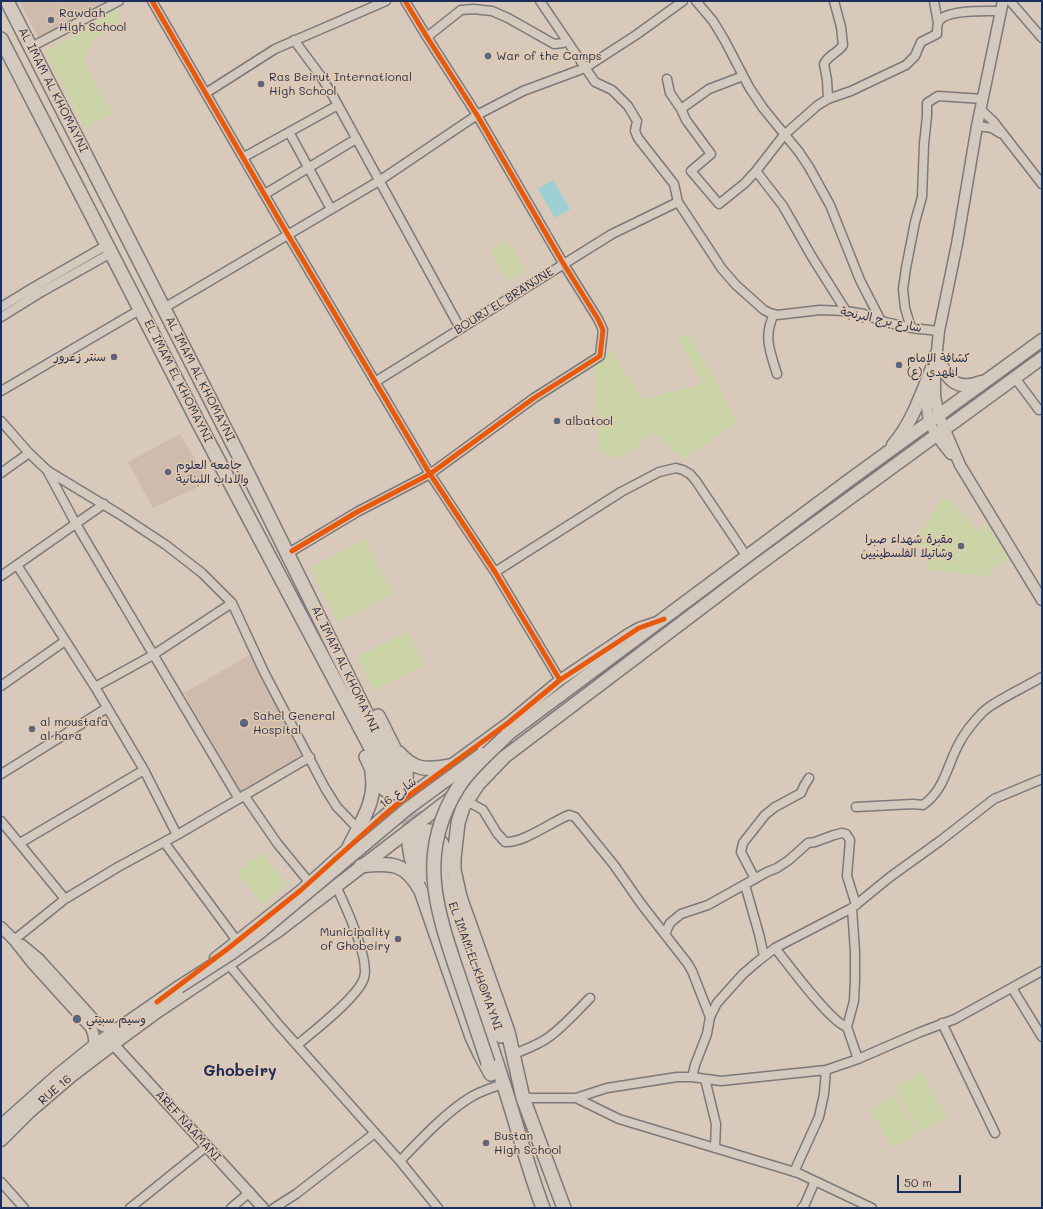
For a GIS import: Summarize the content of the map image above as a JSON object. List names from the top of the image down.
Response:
{
  "streets": {
    "highway": ["AL IMAM AL KHOMAYNI", "EL IMAM EL KHOMAYNI"],
    "main road": ["شارع 16", "RUE 16"],
    "street": ["BOURJ EL BRANJNE", "شارع برج البرنجة", "AREF NAAMANI"]
  },
  "crossings": [
    ["AL IMAM AL KHOMAYNI", "EL IMAM EL KHOMAYNI"],
    ["BOURJ EL BRANJNE", "شارع برج البرنجة"],
    ["شارع 16", "RUE 16"],
    ["شارع 16", "AREF NAAMANI"],
    ["RUE 16", "AREF NAAMANI"]
  ],
  "districts": ["Ghobeiry"],
  "places": [
    "Rawdah High School",
    "War of the Camps",
    "Ras Beirut International High School",
    "سنتر زعرور",
    "كشافة الإمام المهدي (ع)",
    "albatool",
    "جامعه العلوم والاداب اللبنانية",
    "مقبرة شهداء صبرا وشاتيلا الفلسطينيين",
    "Sahel General Hospital",
    "al moustafa al hara",
    "Municipality of Ghobeiry",
    "وسيم سبيتي",
    "Bustan High School"
  ],
  "scale_bar": "50 m"
}
